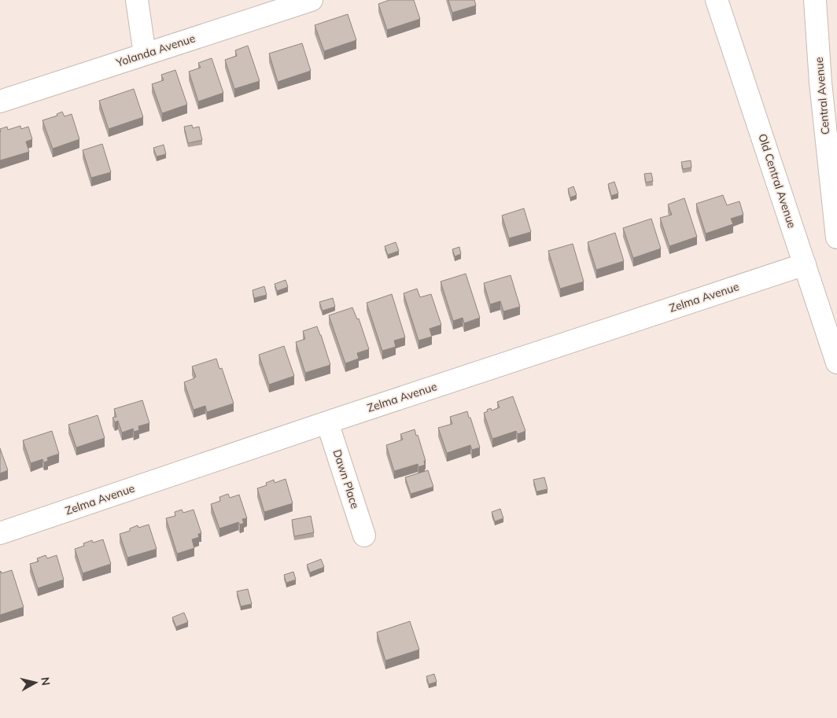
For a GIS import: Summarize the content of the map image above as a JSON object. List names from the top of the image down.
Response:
{
  "streets": {
    "street": [
      "Yolanda Avenue",
      "Central Avenue",
      "Old Central Avenue",
      "Zelma Avenue",
      "Dawn Place"
    ]
  },
  "crossings": [
    ["Old Central Avenue", "Zelma Avenue"],
    ["Zelma Avenue", "Dawn Place"]
  ],
  "north": "right"
}
